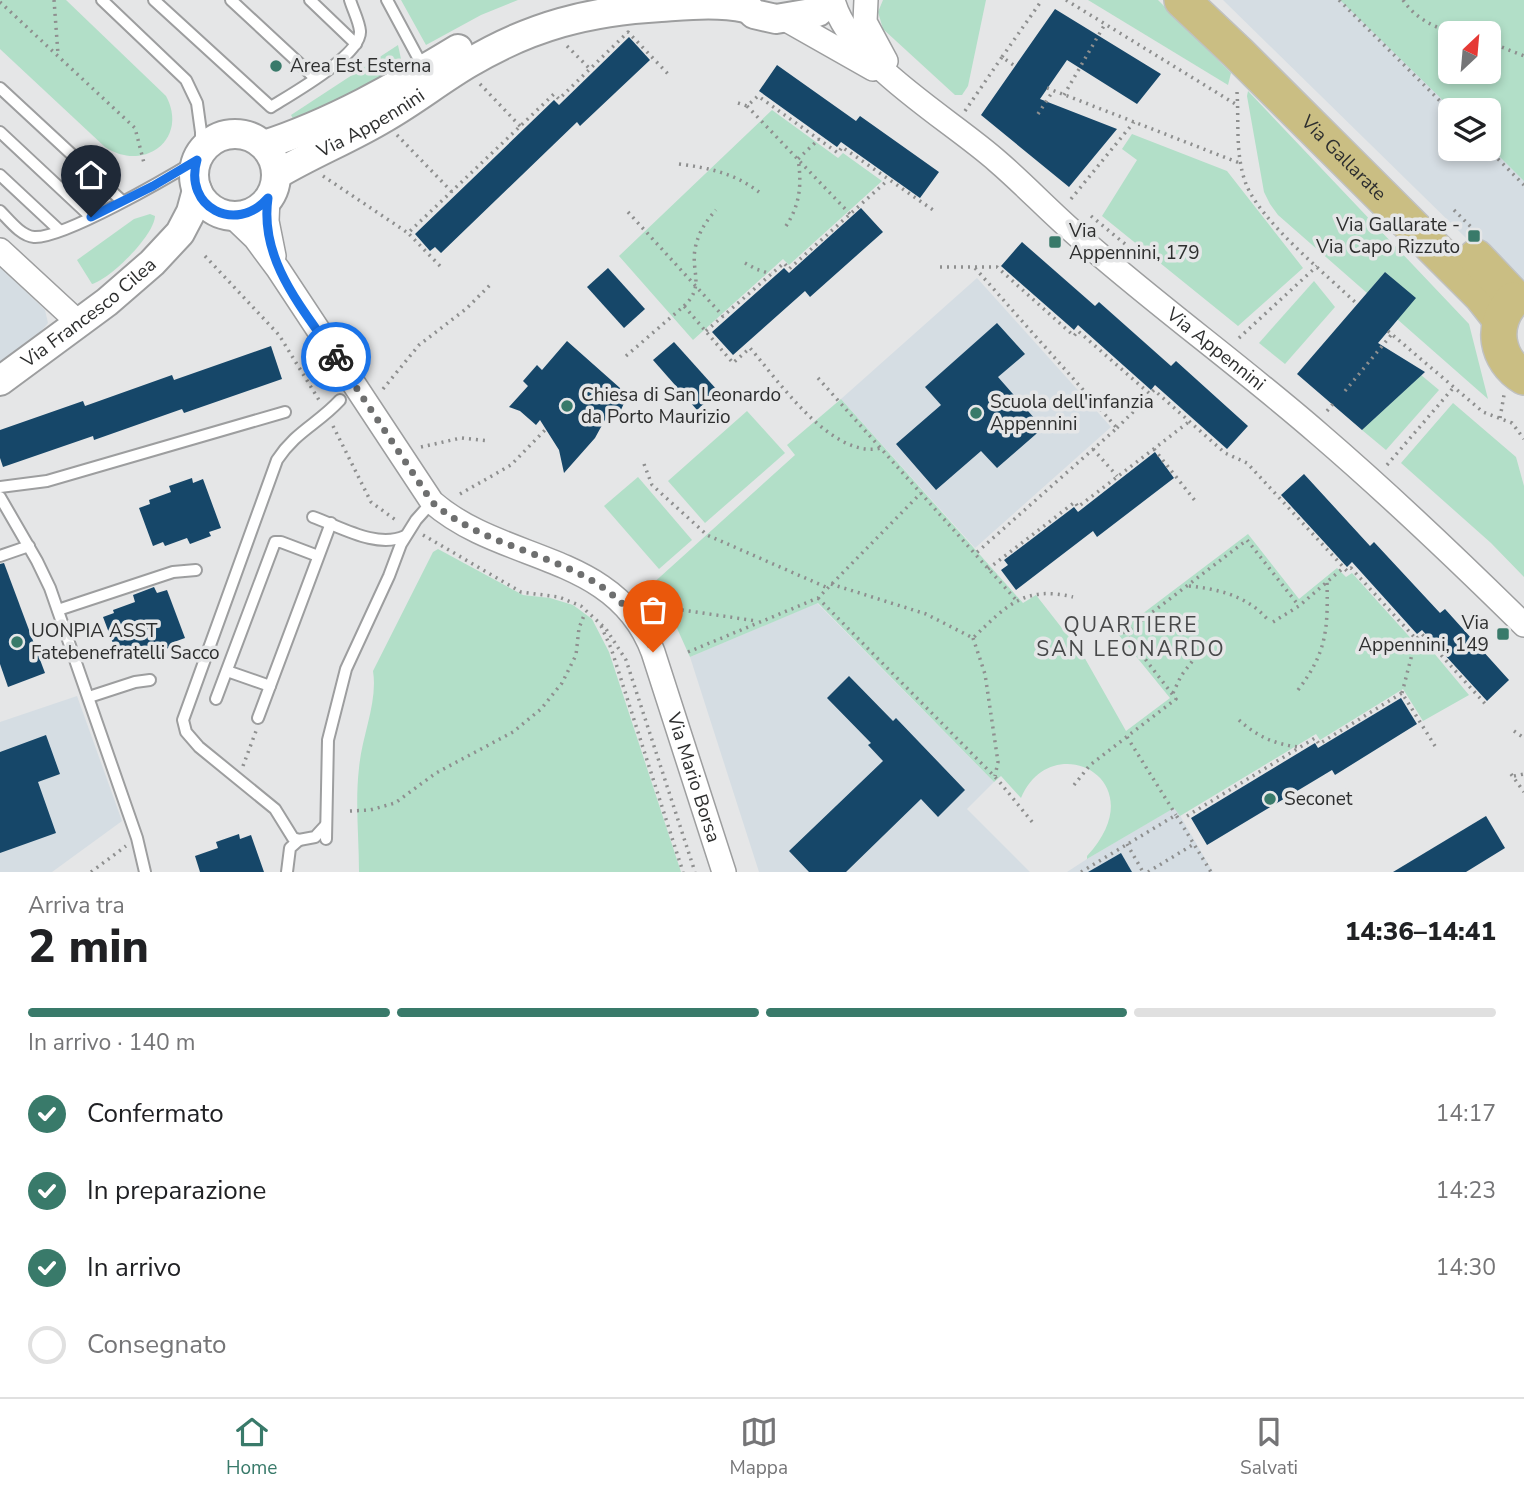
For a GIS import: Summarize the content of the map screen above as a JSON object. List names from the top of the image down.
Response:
{
  "streets": {
    "main road": ["Via Gallarate"],
    "street": ["Via Appennini", "Via Francesco Cilea", "Via Mario Borsa"]
  },
  "crossings": [
    ["Via Appennini", "Via Francesco Cilea"],
    ["Via Appennini", "Via Mario Borsa"],
    ["Via Francesco Cilea", "Via Mario Borsa"]
  ],
  "districts": ["QUARTIERE SAN LEONARDO"],
  "places": {
    "other": [
      "Area Est Esterna",
      "Chiesa di San Leonardo da Porto Maurizio",
      "Scuola dell'infanzia Appennini",
      "UONPIA ASST Fatebenefratelli Sacco",
      "Seconet"
    ],
    "transit": ["Via Gallarate - Via Capo Rizzuto", "Via Appennini, 179", "Via Appennini, 149"]
  },
  "north": "top right",
  "page": {
    "heading": ["2 min", "Arriva tra", "14:36–14:41"],
    "bar": "In arrivo · 140 m",
    "list": [
      ["Confermato", "14:17"],
      ["In preparazione", "14:23"],
      ["In arrivo", "14:30"],
      "Consegnato"
    ],
    "tabs": ["Home", "Mappa", "Salvati"]
  }
}
